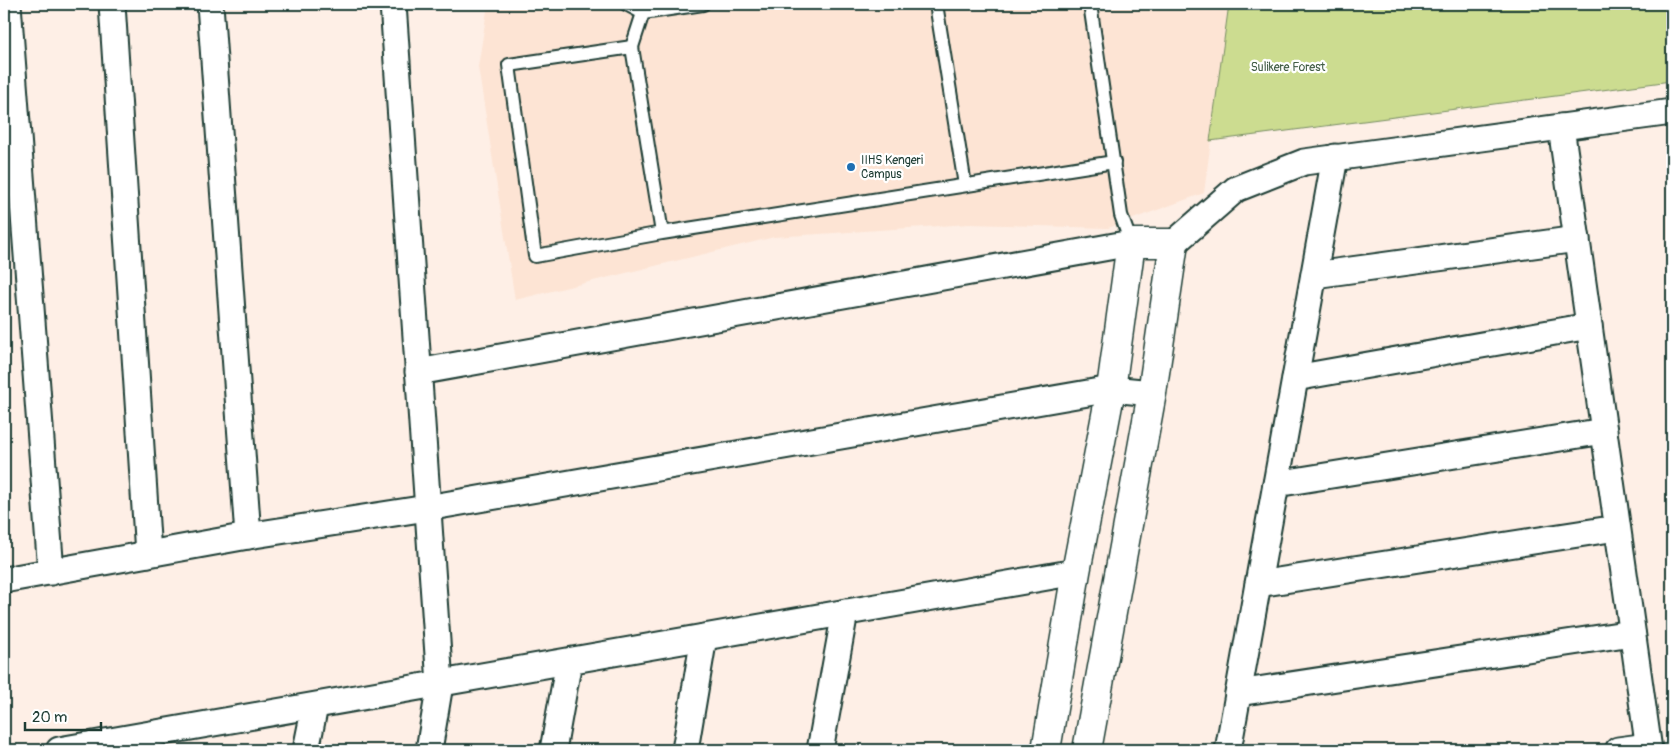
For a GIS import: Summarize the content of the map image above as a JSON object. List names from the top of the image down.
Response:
{
  "parks": ["Sulikere Forest"],
  "places": ["IIHS Kengeri Campus"],
  "scale_bar": "20 m"
}
